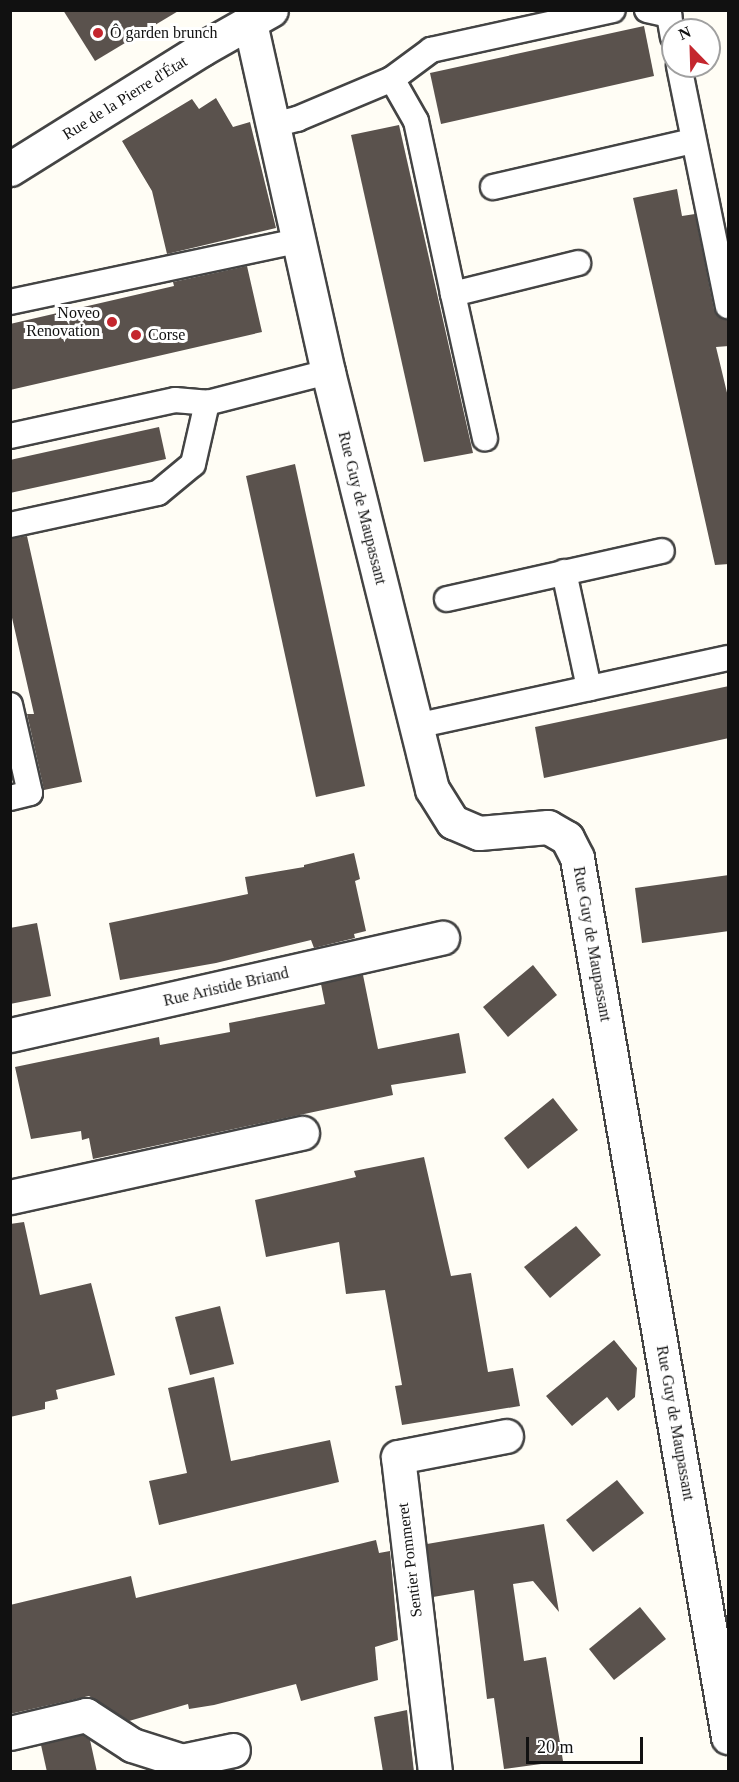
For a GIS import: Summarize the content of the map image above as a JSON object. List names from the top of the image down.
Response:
{
  "streets": {
    "street": [
      "Rue de la Pierre d'État",
      "Rue Guy de Maupassant",
      "Rue Aristide Briand",
      "Sentier Pommeret"
    ]
  },
  "crossings": [
    ["Rue de la Pierre d'État", "Rue Guy de Maupassant"]
  ],
  "places": ["Ô garden brunch", "Noveo Renovation", "Corse"],
  "scale_bar": "20 m",
  "north": "top left"
}
